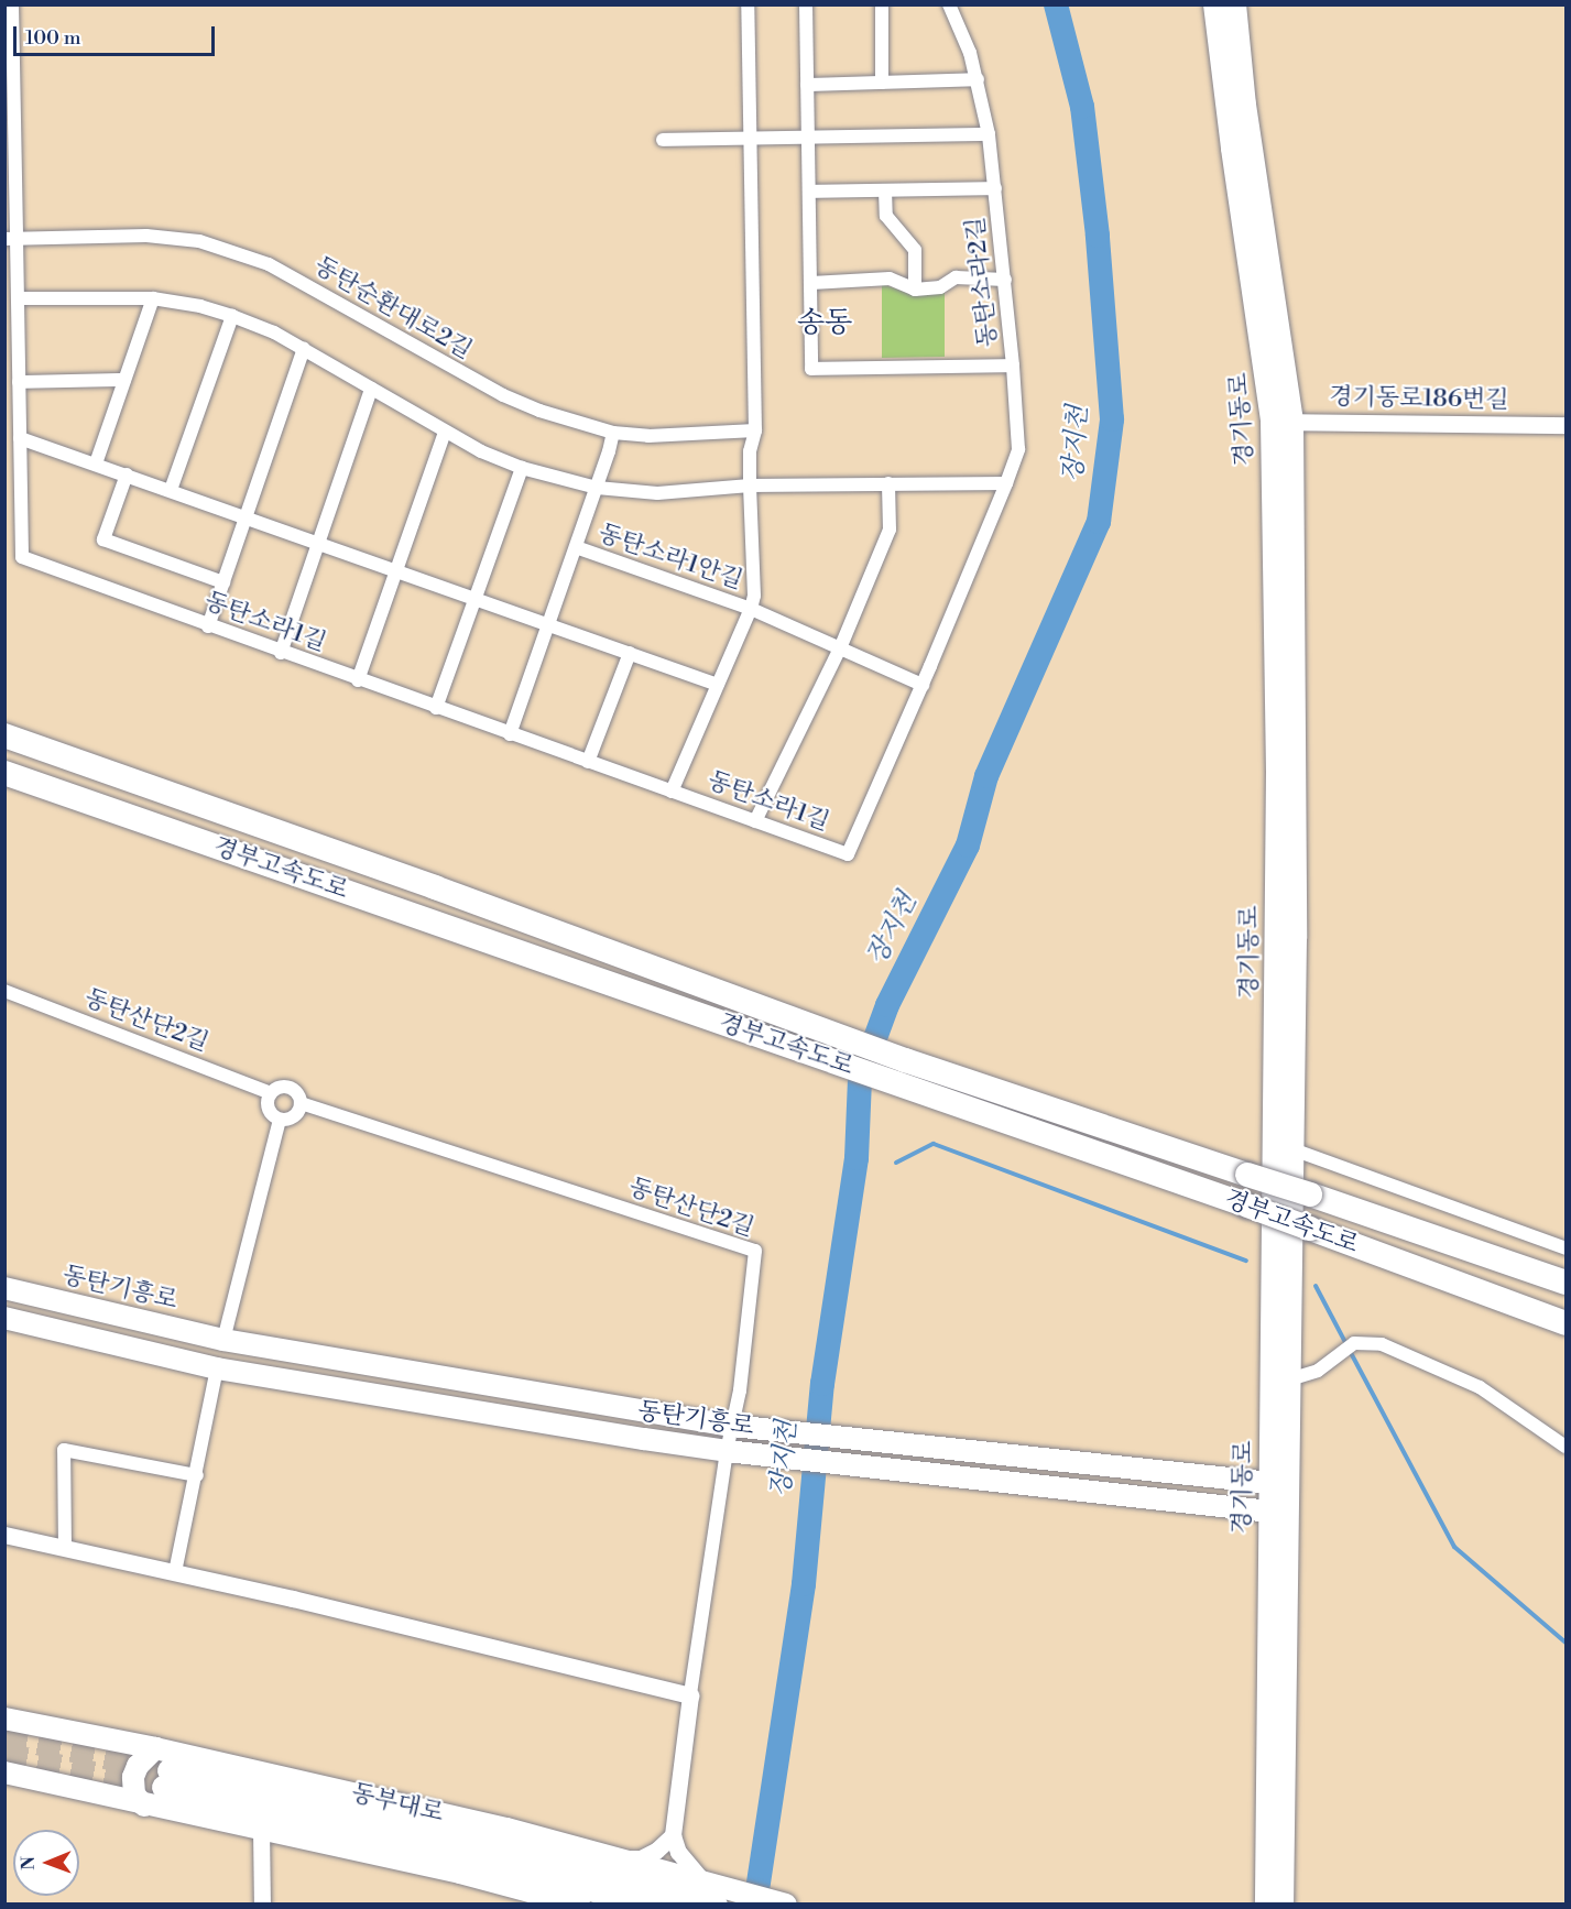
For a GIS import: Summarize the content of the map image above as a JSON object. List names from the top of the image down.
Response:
{
  "streets": {
    "highway": ["경부고속도로", "동부대로"],
    "main road": ["경기동로", "동탄기흥로"],
    "street": [
      "동탄소라2길",
      "동탄순환대로2길",
      "경기동로186번길",
      "동탄소라1안길",
      "동탄소라1길",
      "동탄산단2길"
    ]
  },
  "crossings": [
    ["동탄소라2길", "동탄소라1길"],
    ["동탄순환대로2길", "동탄소라1안길"],
    ["동탄순환대로2길", "동탄소라1길"],
    ["경기동로186번길", "경기동로"],
    ["경기동로", "동탄기흥로"],
    ["동탄소라1안길", "동탄소라1길"],
    ["동탄산단2길", "동탄기흥로"]
  ],
  "districts": ["송동"],
  "water": ["장지천"],
  "scale_bar": "100 m",
  "north": "left"
}
